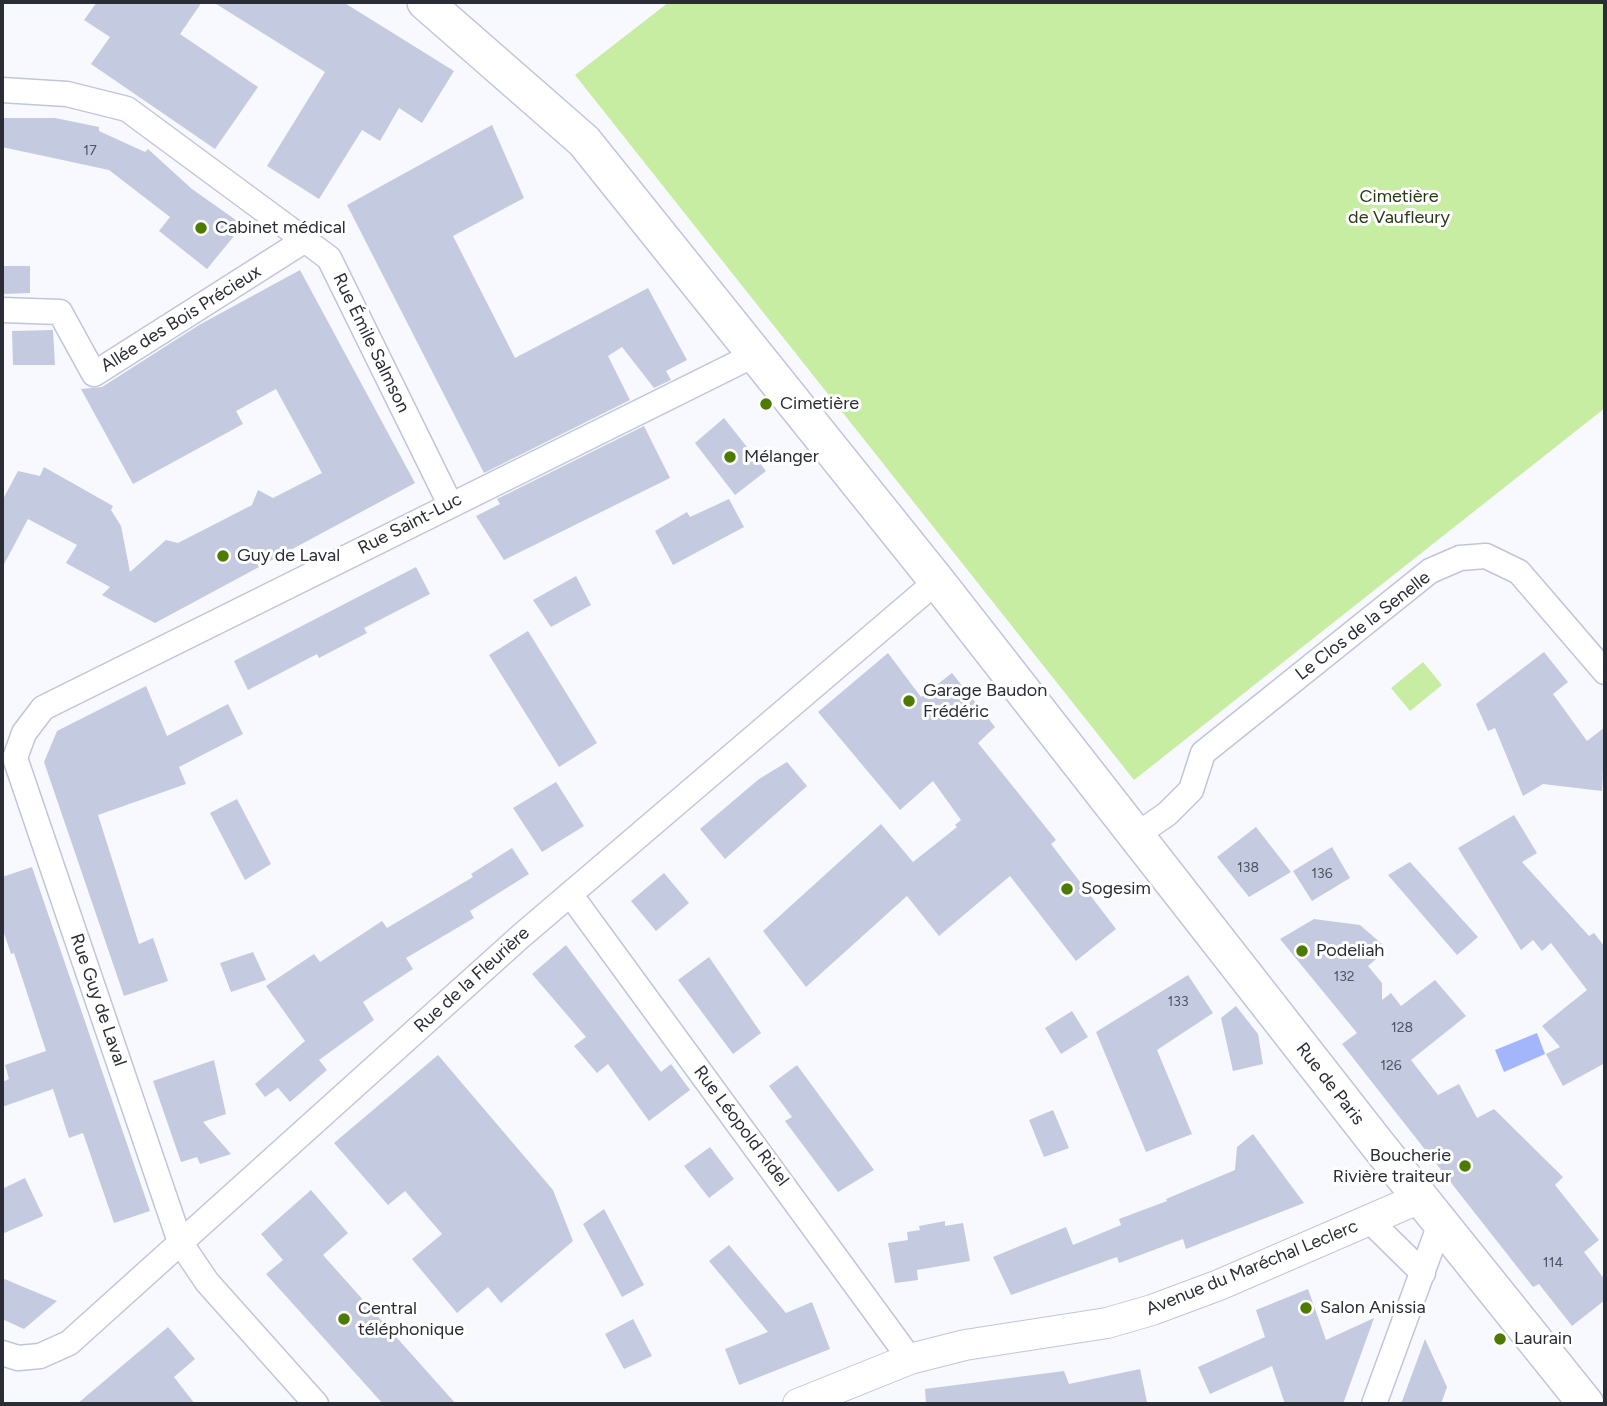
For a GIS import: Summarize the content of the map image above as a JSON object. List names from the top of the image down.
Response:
{
  "streets": {
    "main road": ["Rue de Paris"],
    "street": [
      "Allée des Bois Précieux",
      "Rue Émile Salmson",
      "Rue Saint-Luc",
      "Le Clos de la Senelle",
      "Rue de la Fleurière",
      "Rue Guy de Laval",
      "Rue Léopold Ridel",
      "Avenue du Maréchal Leclerc"
    ]
  },
  "crossings": [
    ["Allée des Bois Précieux", "Rue Émile Salmson"],
    ["Rue Émile Salmson", "Rue Saint-Luc"],
    ["Rue Saint-Luc", "Rue Guy de Laval"],
    ["Rue Saint-Luc", "Rue de Paris"],
    ["Le Clos de la Senelle", "Rue de Paris"],
    ["Rue de la Fleurière", "Rue Guy de Laval"],
    ["Rue de la Fleurière", "Rue de Paris"],
    ["Rue de la Fleurière", "Rue Léopold Ridel"],
    ["Rue de Paris", "Avenue du Maréchal Leclerc"],
    ["Rue Léopold Ridel", "Avenue du Maréchal Leclerc"]
  ],
  "parks": ["Cimetière de Vaufleury"],
  "places": [
    "Cabinet médical",
    "Cimetière",
    "Mélanger",
    "Guy de Laval",
    "Garage Baudon Frédéric",
    "Sogesim",
    "Podeliah",
    "Boucherie Rivière traiteur",
    "Salon Anissia",
    "Central téléphonique",
    "Laurain"
  ],
  "house_numbers": [
    "17",
    "138",
    "136",
    "132",
    "133",
    "128",
    "126",
    "114"
  ]
}
